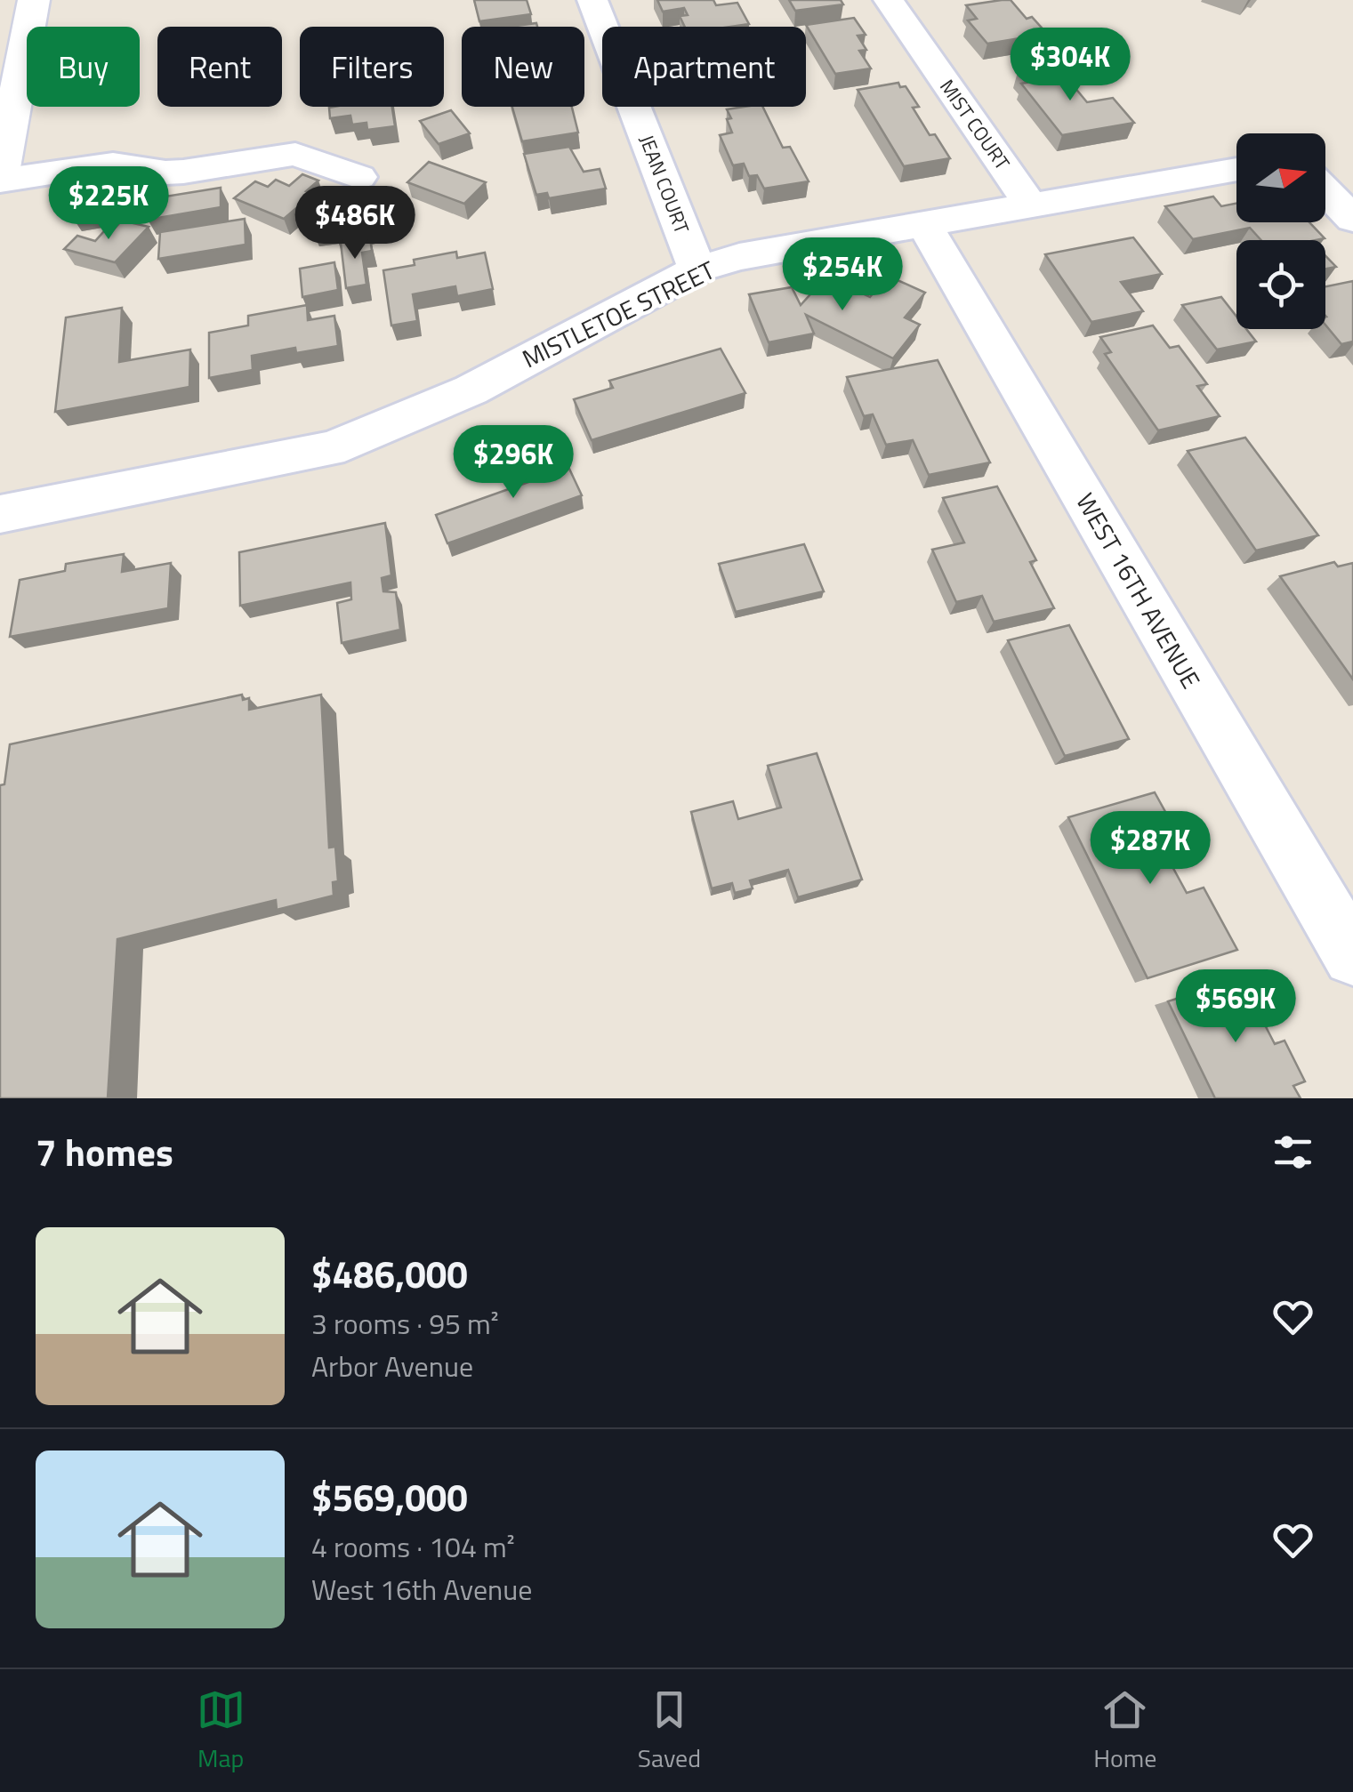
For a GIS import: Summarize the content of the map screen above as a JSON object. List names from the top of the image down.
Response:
{
  "streets": {
    "street": [
      "MIST COURT",
      "JEAN COURT",
      "MISTLETOE STREET",
      "WEST 16TH AVENUE"
    ]
  },
  "crossings": [
    ["MIST COURT", "MISTLETOE STREET"],
    ["JEAN COURT", "MISTLETOE STREET"],
    ["MISTLETOE STREET", "WEST 16TH AVENUE"]
  ],
  "north": "right",
  "page": {
    "chip": [
      "Buy",
      "Rent",
      "Filters",
      "New",
      "Apartment"
    ],
    "price": [
      "$304K",
      "$225K",
      "$486K",
      "$254K",
      "$296K",
      "$287K",
      "$569K"
    ],
    "heading": "7 homes",
    "list": [
      {
        "name": "$486,000",
        "note": "3 rooms · 95 m² · Arbor Avenue"
      },
      {
        "name": "$569,000",
        "note": "4 rooms · 104 m² · West 16th Avenue"
      }
    ],
    "tabs": ["Map", "Saved", "Home"]
  }
}
